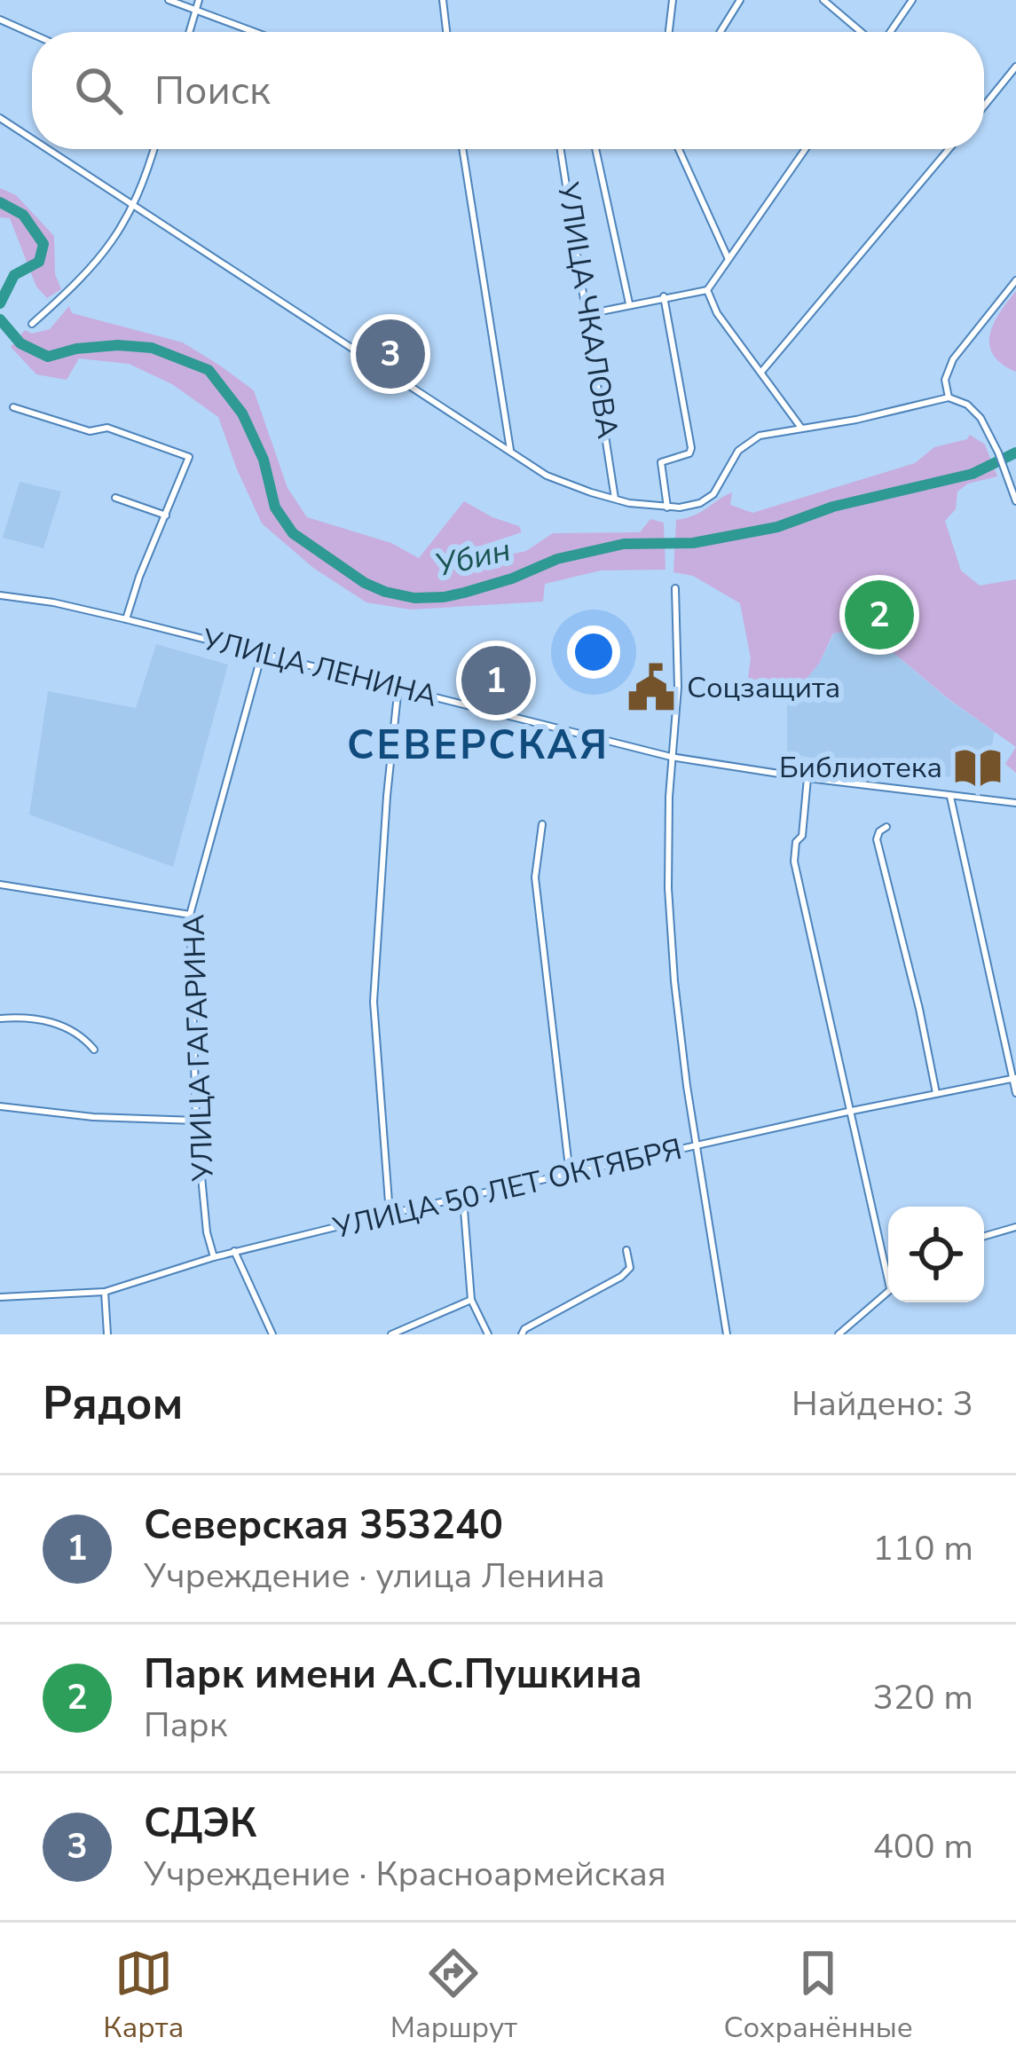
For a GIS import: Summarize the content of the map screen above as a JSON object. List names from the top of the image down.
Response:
{
  "streets": {
    "street": [
      "УЛИЦА ЧКАЛОВА",
      "УЛИЦА ЛЕНИНА",
      "УЛИЦА ГАГАРИНА",
      "УЛИЦА 50 ЛЕТ ОКТЯБРЯ"
    ]
  },
  "crossings": [
    ["УЛИЦА ЛЕНИНА", "УЛИЦА ГАГАРИНА"],
    ["УЛИЦА ГАГАРИНА", "УЛИЦА 50 ЛЕТ ОКТЯБРЯ"]
  ],
  "districts": ["СЕВЕРСКАЯ"],
  "water": ["Убин"],
  "places": {
    "public building": ["Соцзащита"],
    "library": ["Библиотека"]
  },
  "page": {
    "search": "Поиск",
    "pins": ["3", "2", "1"],
    "heading": ["Рядом", "Найдено: 3"],
    "list": [
      {
        "mark": "1",
        "name": "Северская 353240",
        "note": "Учреждение · улица Ленина",
        "value": "110 m"
      },
      {
        "mark": "2",
        "name": "Парк имени А.С.Пушкина",
        "note": "Парк",
        "value": "320 m"
      },
      {
        "mark": "3",
        "name": "СДЭК",
        "note": "Учреждение · Красноармейская",
        "value": "400 m"
      }
    ],
    "nav": ["Карта", "Маршрут", "Сохранённые"]
  }
}
